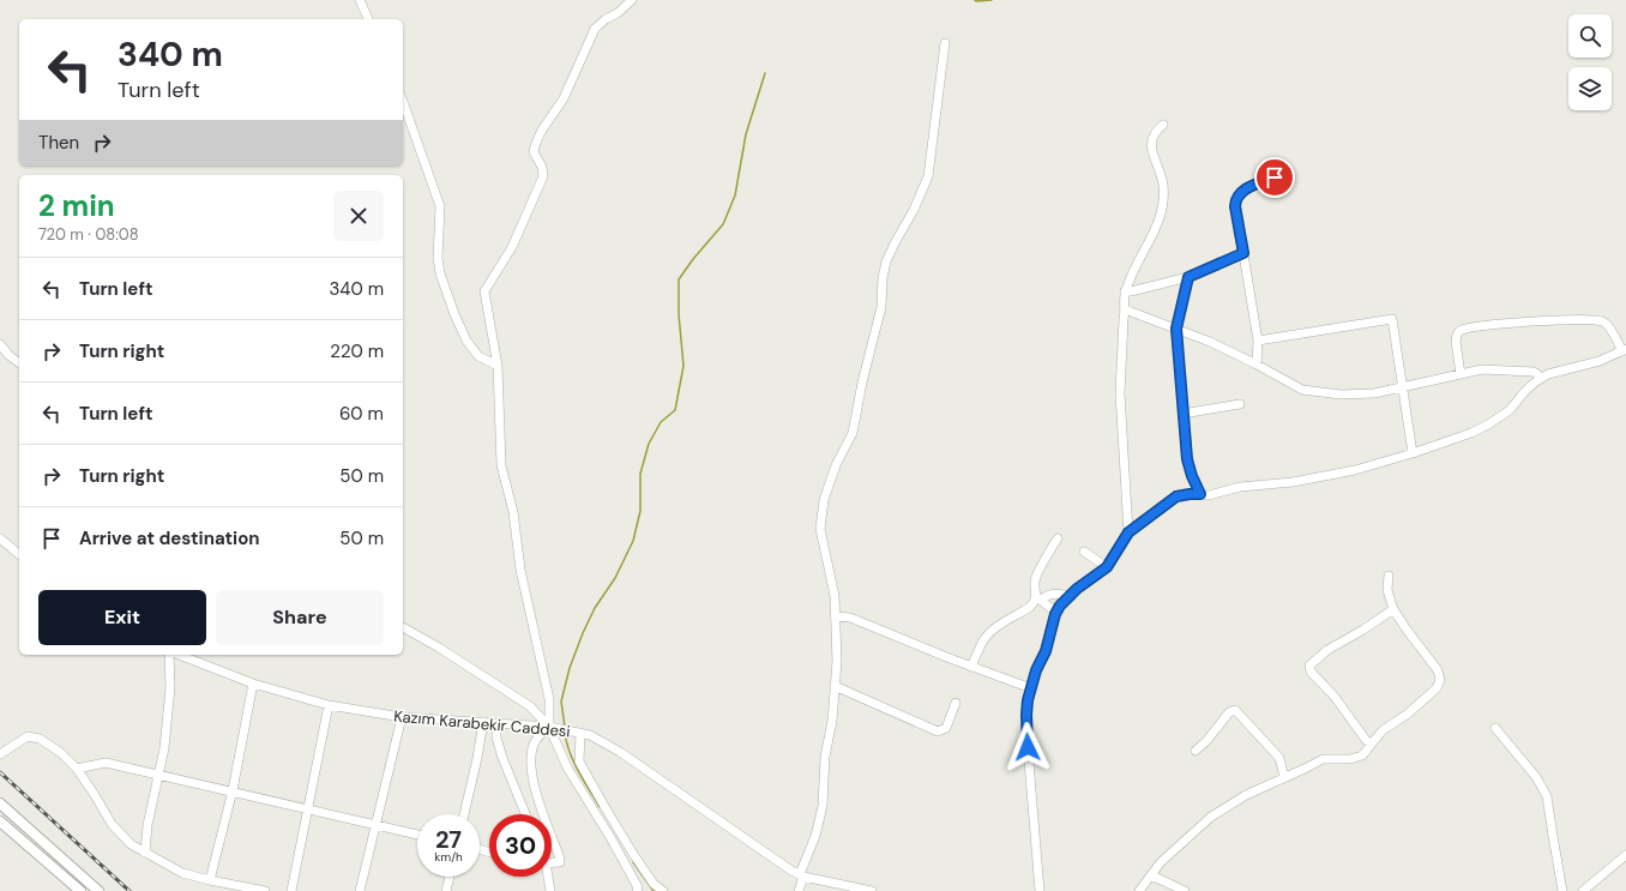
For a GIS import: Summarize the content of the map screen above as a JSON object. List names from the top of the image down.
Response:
{
  "streets": {
    "street": ["Kazım Karabekir Caddesi"]
  },
  "page": {
    "turn": ["340 m", "Turn left"],
    "then": "Then",
    "heading": ["2 min", "720 m · 08:08"],
    "list": [
      {
        "name": "Turn left",
        "value": "340 m"
      },
      {
        "name": "Turn right",
        "value": "220 m"
      },
      {
        "name": "Turn left",
        "value": "60 m"
      },
      {
        "name": "Turn right",
        "value": "50 m"
      },
      {
        "name": "Arrive at destination",
        "value": "50 m"
      }
    ],
    "buttons": ["Exit", "Share"],
    "speed": "27 km/h",
    "limit": "30"
  }
}
